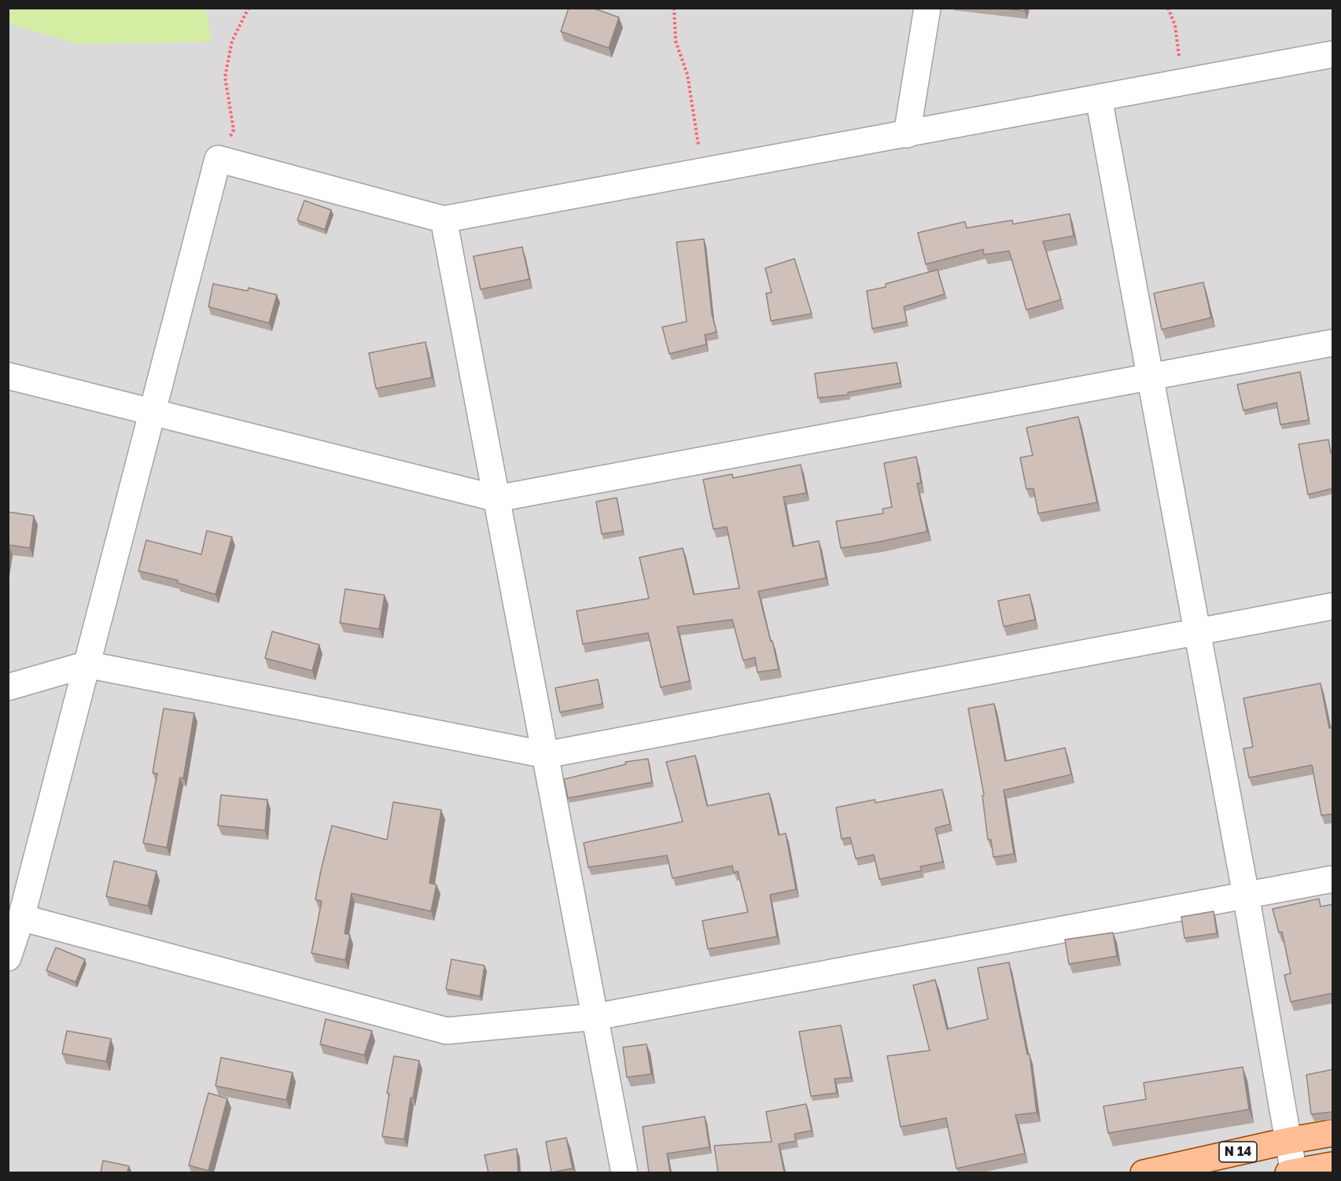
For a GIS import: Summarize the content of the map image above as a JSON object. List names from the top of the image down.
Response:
{
  "streets": {
    "main road": ["N 14"]
  }
}
